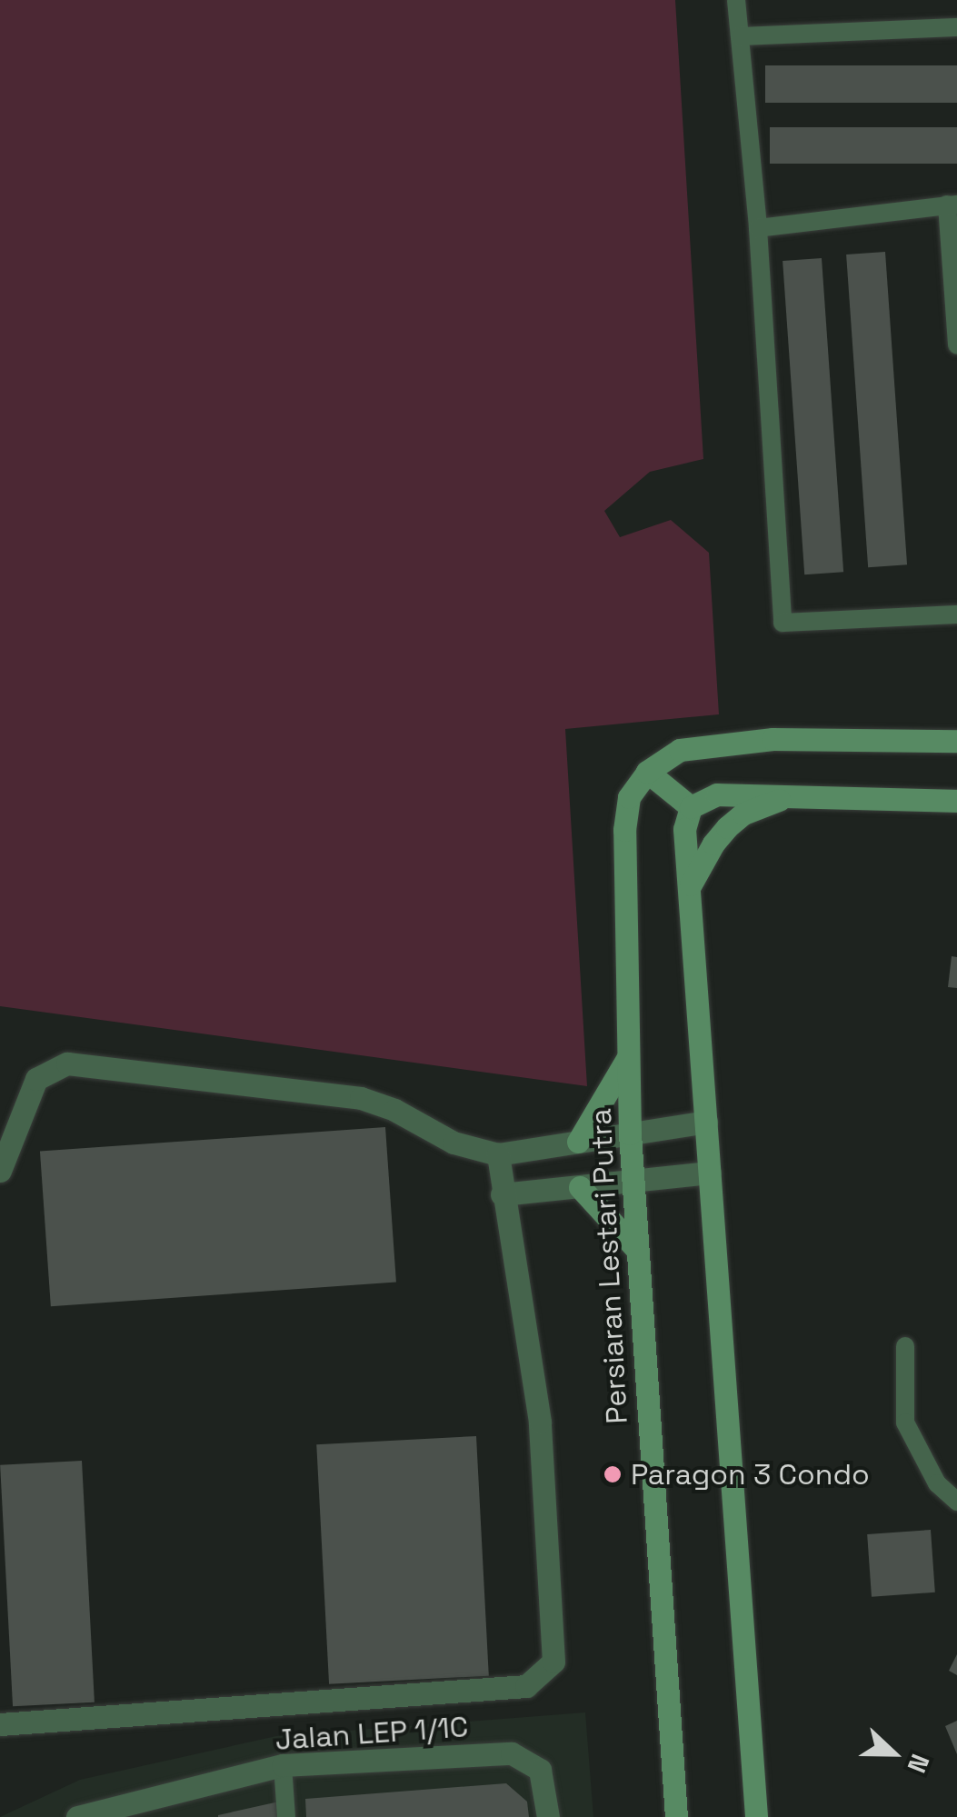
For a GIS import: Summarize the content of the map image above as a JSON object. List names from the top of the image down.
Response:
{
  "streets": {
    "street": ["Persiaran Lestari Putra", "Jalan LEP 1/1C"]
  },
  "places": ["Paragon 3 Condo"],
  "north": "right"
}
